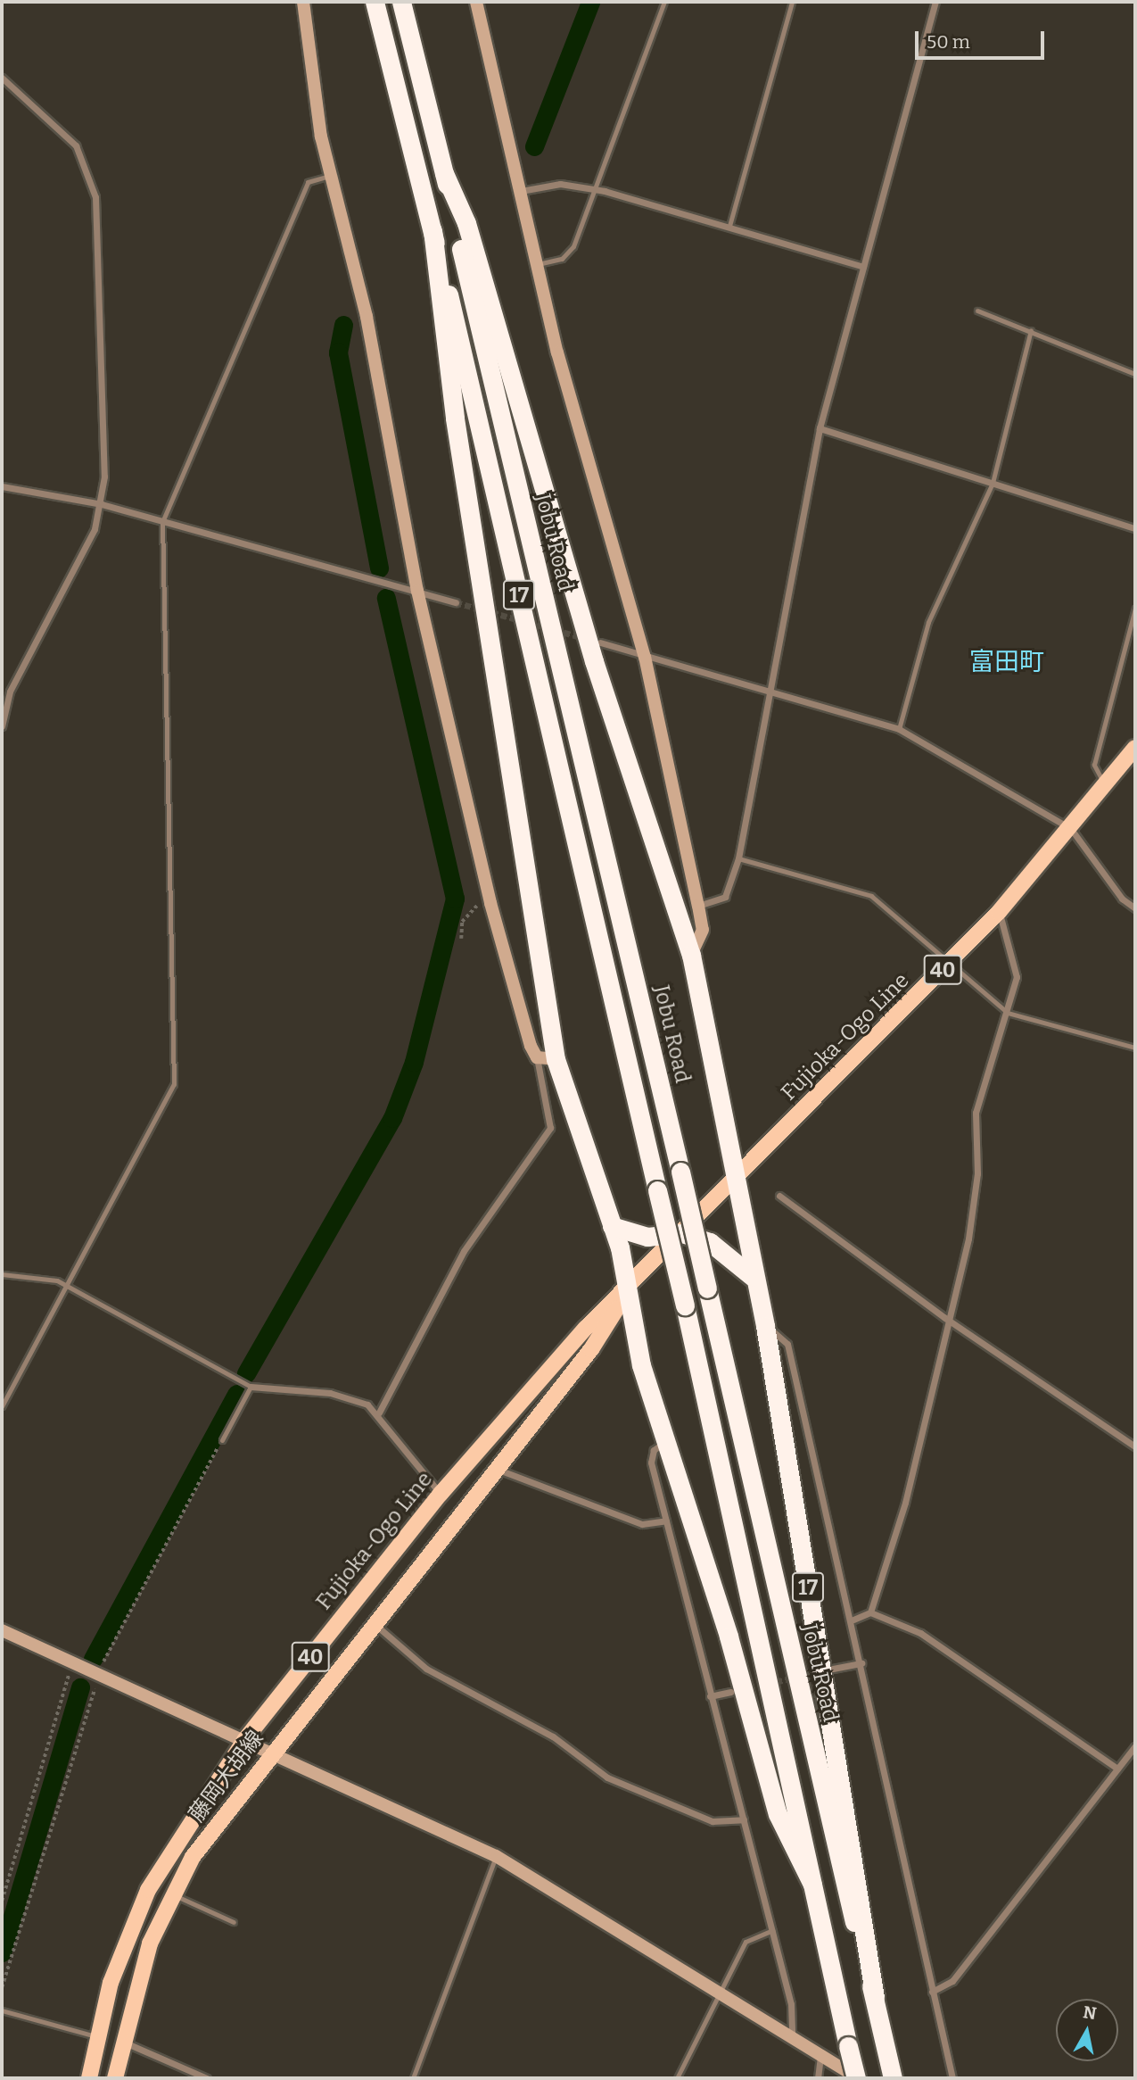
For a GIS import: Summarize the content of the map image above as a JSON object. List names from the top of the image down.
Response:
{
  "streets": {
    "highway": ["Jobu Road", "17"],
    "main road": ["40", "Fujioka-Ogo Line", "藤岡大胡線"]
  },
  "crossings": [
    ["Jobu Road", "17"],
    ["17", "Fujioka-Ogo Line"],
    ["Fujioka-Ogo Line", "藤岡大胡線"]
  ],
  "districts": ["富田町"],
  "scale_bar": "50 m",
  "north": "top"
}
